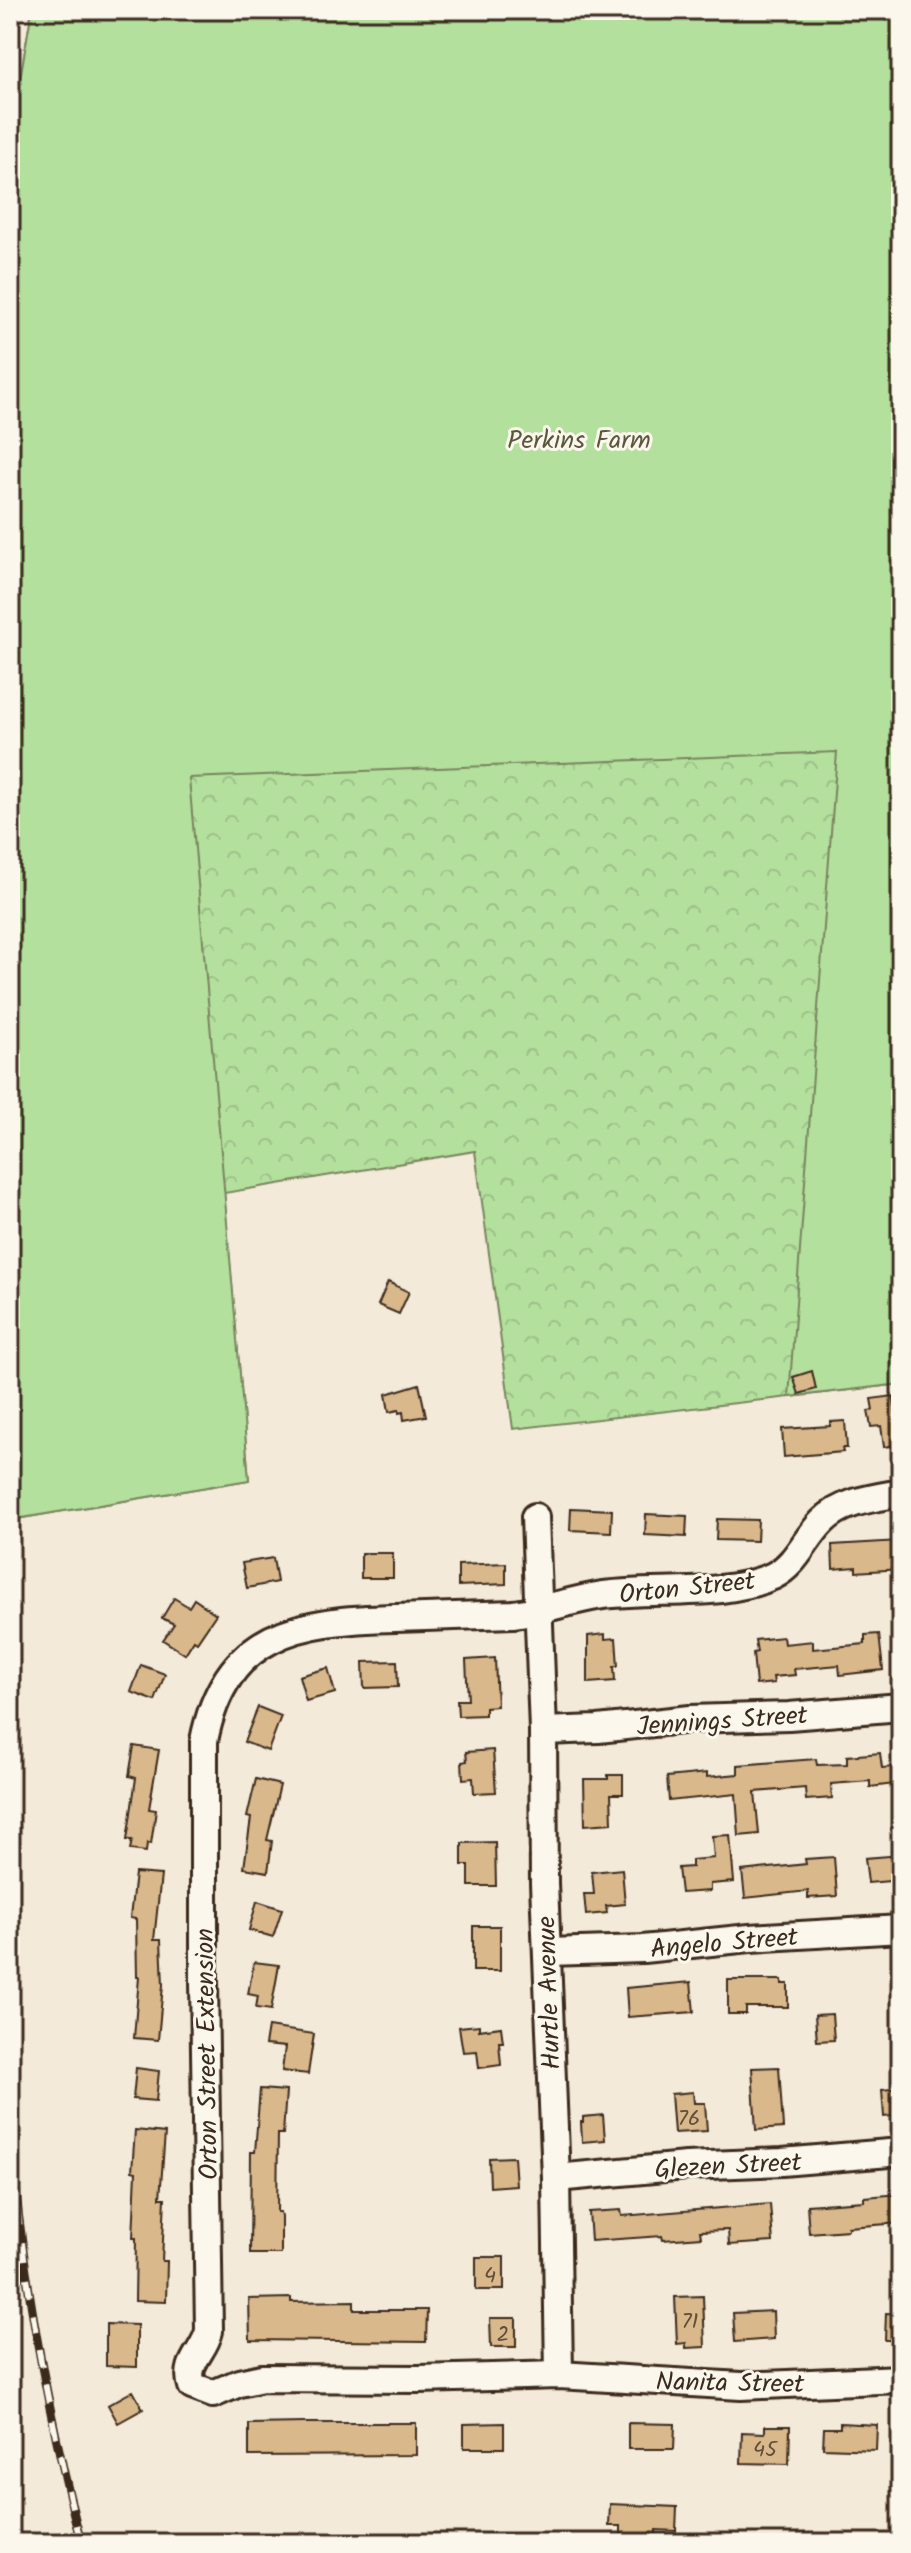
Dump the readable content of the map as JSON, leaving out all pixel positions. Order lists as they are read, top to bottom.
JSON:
{
  "streets": {
    "street": [
      "Orton Street",
      "Jennings Street",
      "Angelo Street",
      "Hurtle Avenue",
      "Orton Street Extension",
      "Glezen Street",
      "Nanita Street"
    ]
  },
  "crossings": [
    ["Orton Street", "Hurtle Avenue"],
    ["Orton Street", "Orton Street Extension"],
    ["Jennings Street", "Hurtle Avenue"],
    ["Angelo Street", "Hurtle Avenue"],
    ["Hurtle Avenue", "Orton Street Extension"],
    ["Hurtle Avenue", "Glezen Street"],
    ["Hurtle Avenue", "Nanita Street"],
    ["Orton Street Extension", "Nanita Street"]
  ],
  "parks": ["Perkins Farm"],
  "house_numbers": [
    "76",
    "4",
    "71",
    "2",
    "45"
  ]
}
